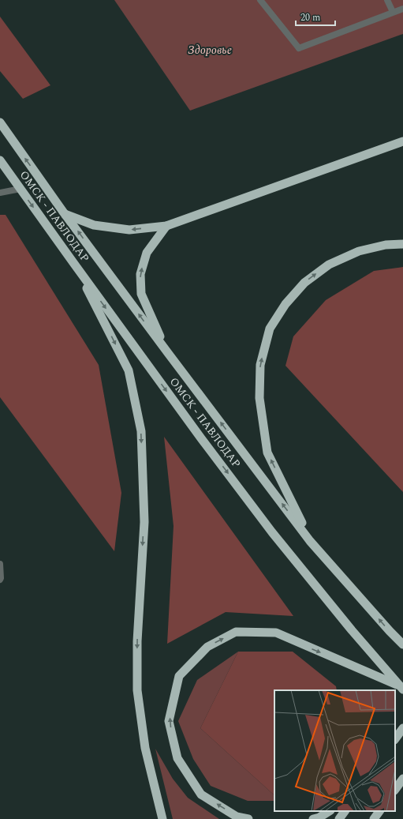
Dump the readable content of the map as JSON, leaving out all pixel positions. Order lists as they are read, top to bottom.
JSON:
{
  "streets": {
    "highway": ["ОМСК - ПАВЛОДАР"]
  },
  "parks": ["Здоровье"],
  "scale_bar": "20 m"
}
